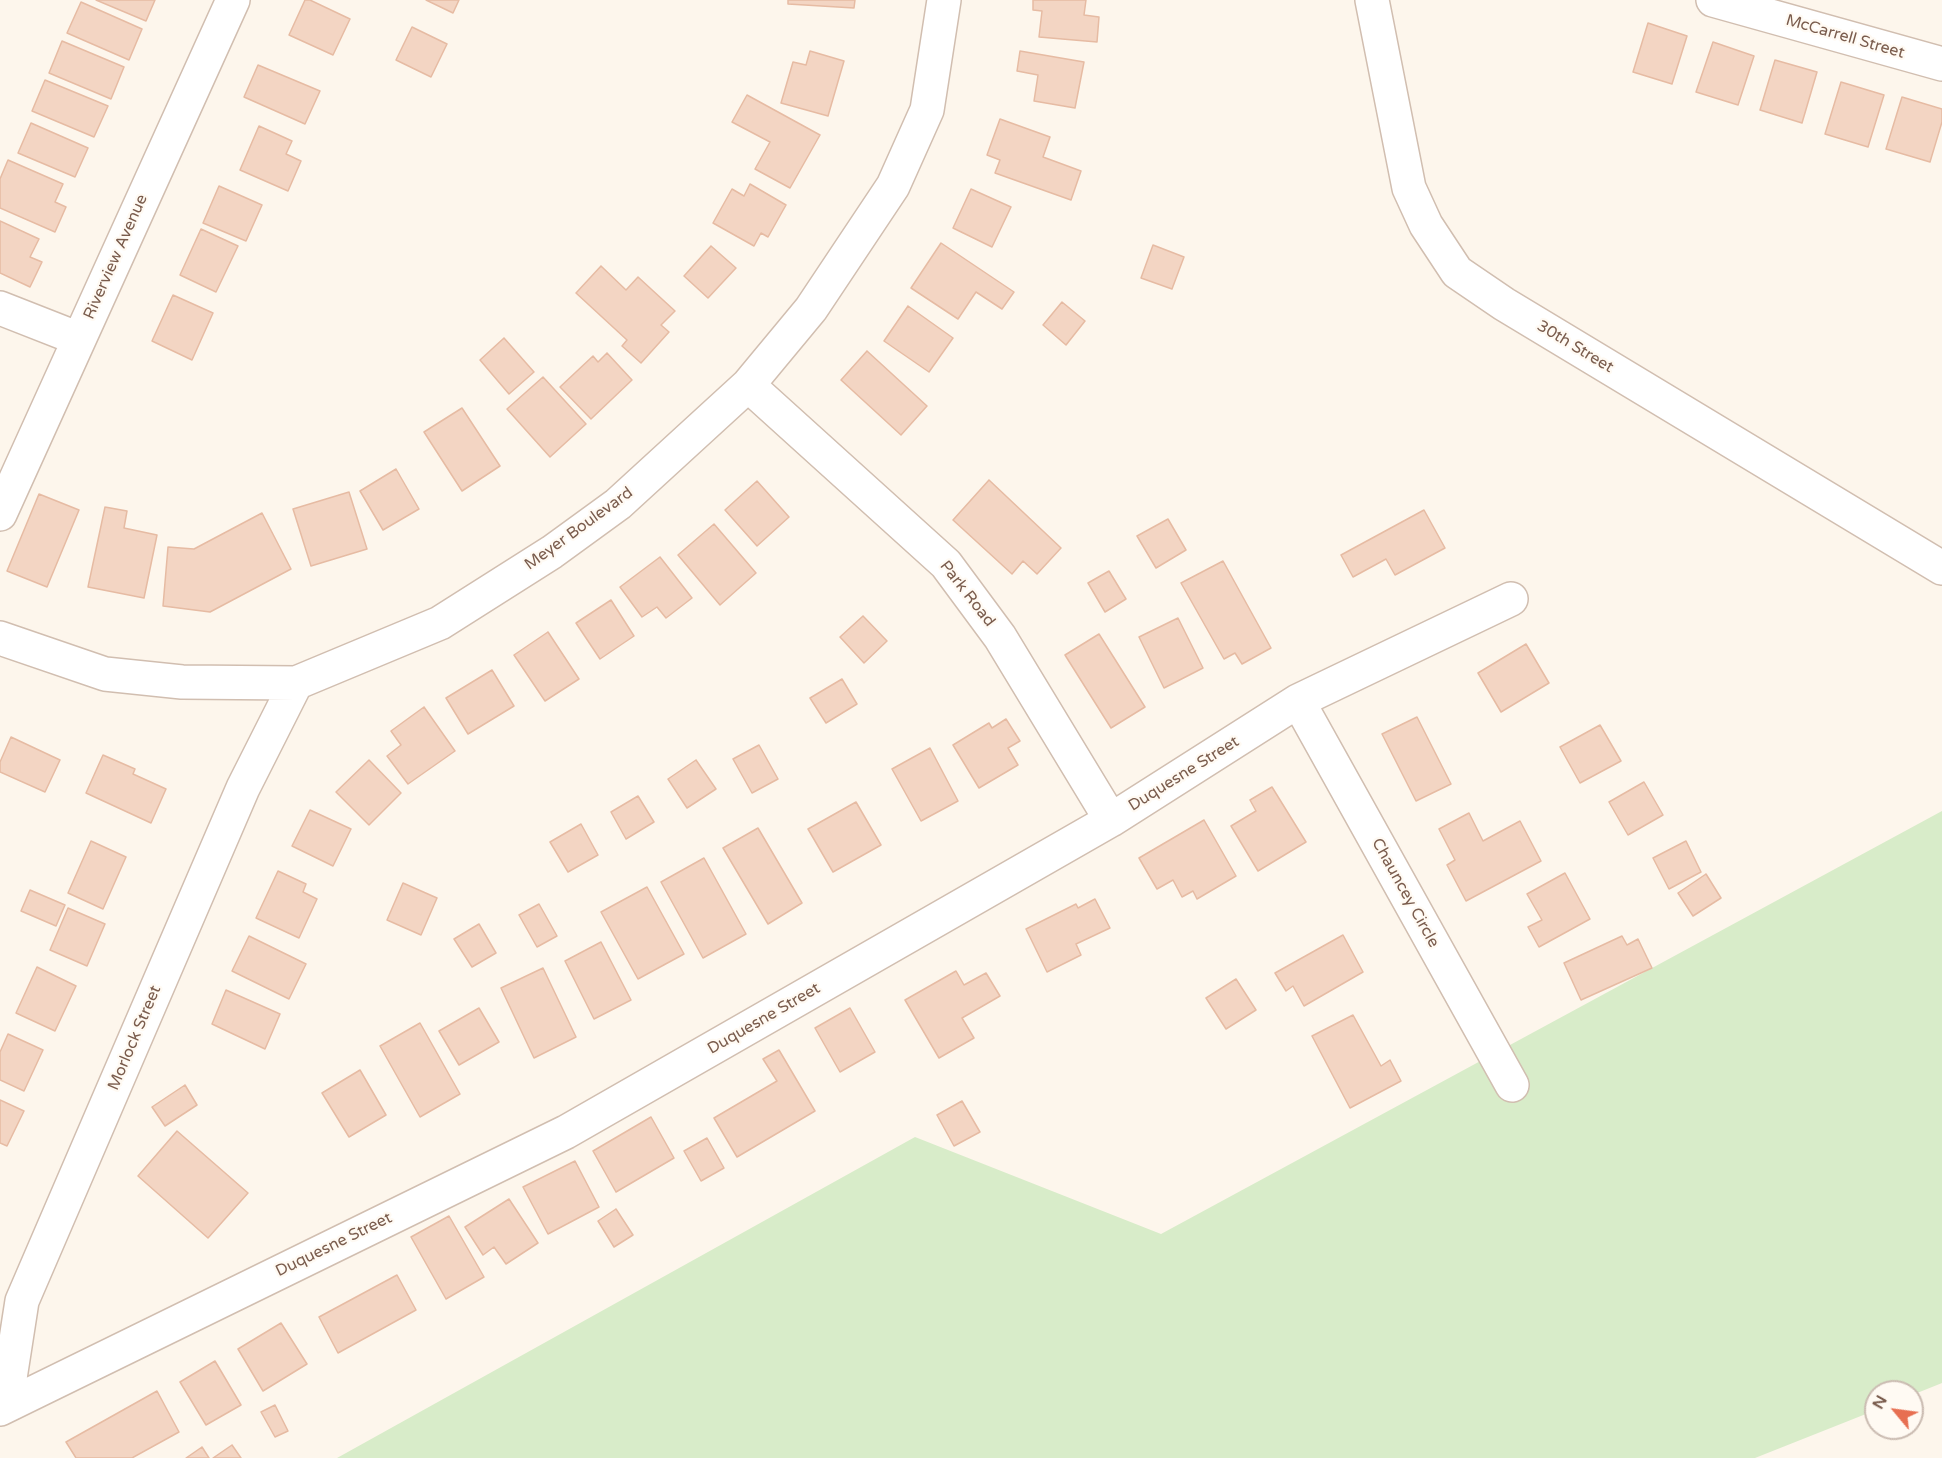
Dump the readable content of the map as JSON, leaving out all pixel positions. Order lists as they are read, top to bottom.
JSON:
{
  "streets": {
    "street": [
      "McCarrell Street",
      "Riverview Avenue",
      "30th Street",
      "Meyer Boulevard",
      "Park Road",
      "Duquesne Street",
      "Chauncey Circle",
      "Morlock Street"
    ]
  },
  "crossings": [
    ["Meyer Boulevard", "Park Road"],
    ["Meyer Boulevard", "Morlock Street"],
    ["Park Road", "Duquesne Street"],
    ["Duquesne Street", "Chauncey Circle"],
    ["Duquesne Street", "Morlock Street"]
  ],
  "north": "top left"
}
